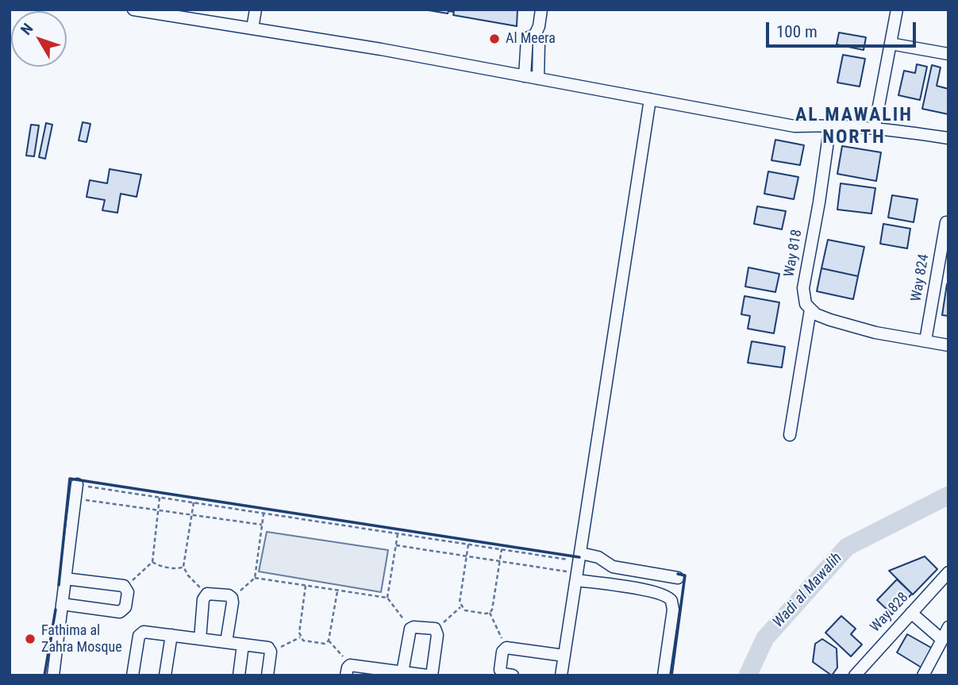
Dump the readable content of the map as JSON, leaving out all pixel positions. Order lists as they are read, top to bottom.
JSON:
{
  "streets": {
    "street": ["Way 818", "Way 824", "Way 828"]
  },
  "districts": ["AL MAWALIH NORTH"],
  "water": ["Wadi al Mawalih"],
  "places": ["Al Meera", "Fathima al Zahra Mosque"],
  "scale_bar": "100 m",
  "north": "top left"
}
